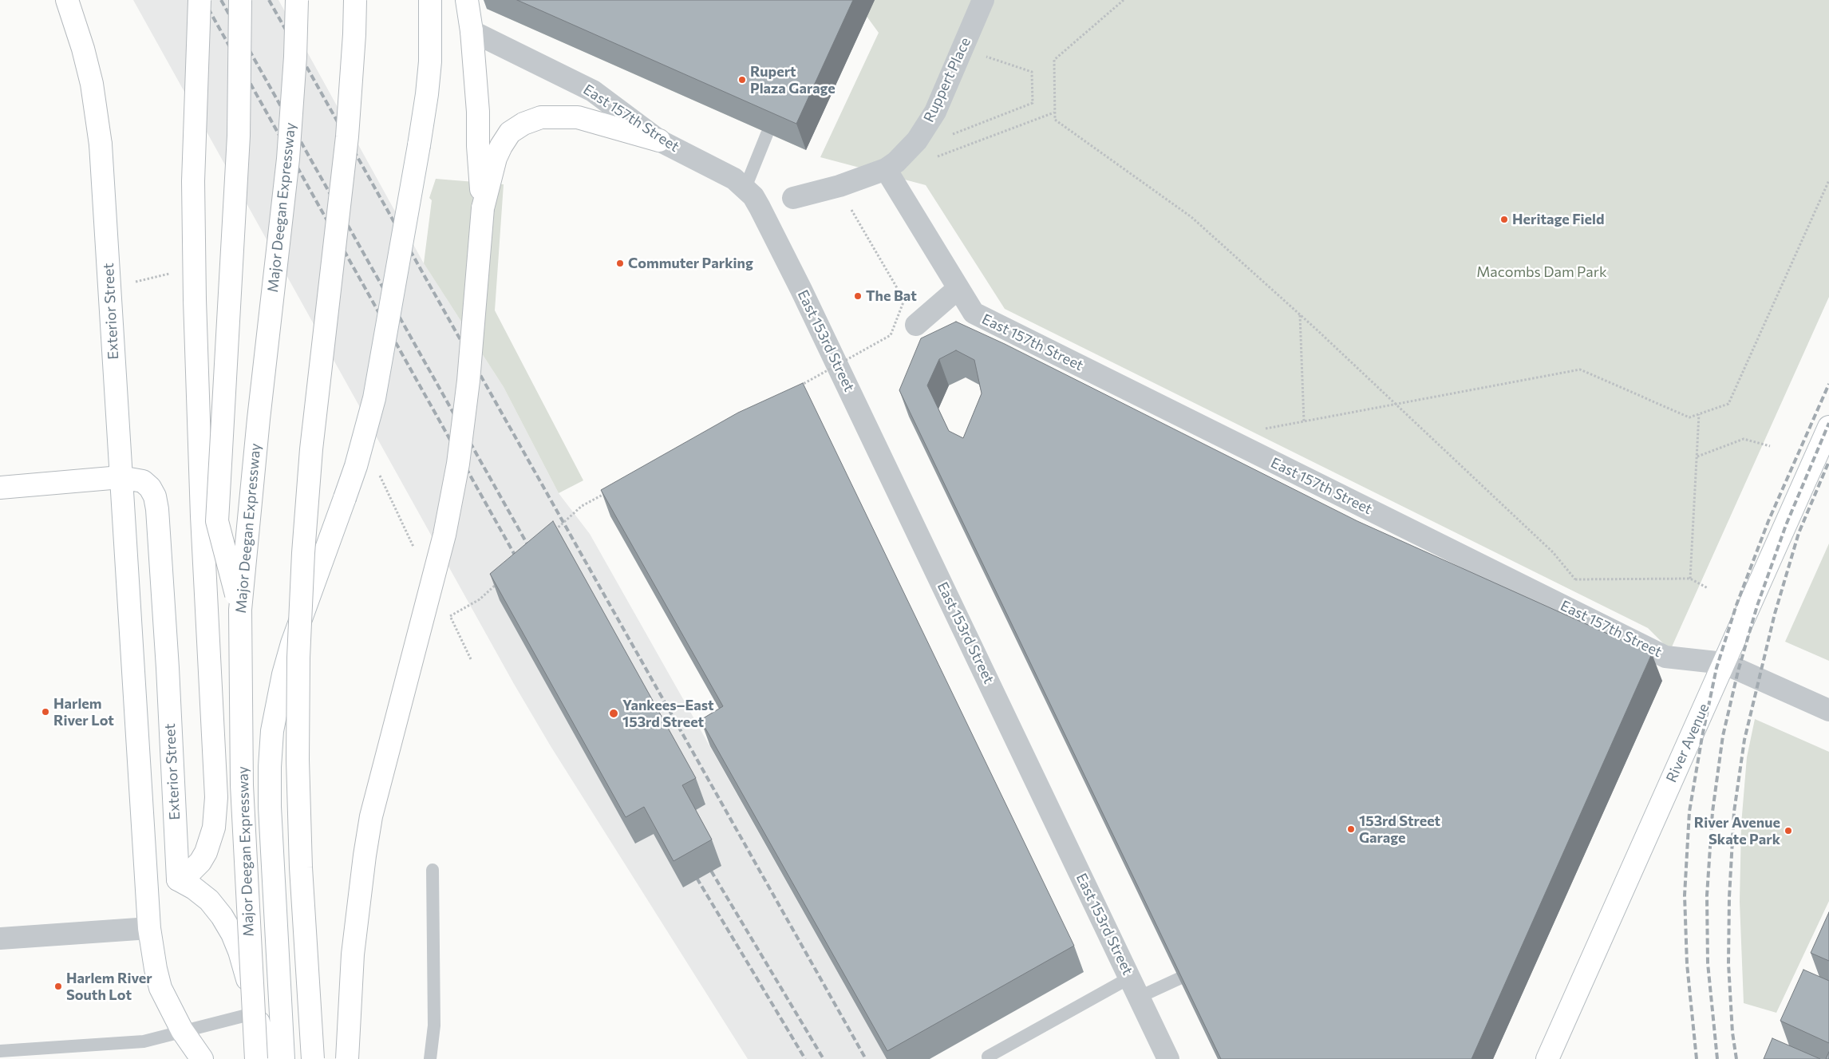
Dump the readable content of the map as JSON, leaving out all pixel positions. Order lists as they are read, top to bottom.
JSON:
{
  "streets": {
    "main road": ["Major Deegan Expressway", "Exterior Street", "River Avenue"],
    "street": ["Ruppert Place", "East 157th Street", "East 153rd Street"]
  },
  "crossings": [
    ["Ruppert Place", "East 157th Street"],
    ["East 157th Street", "East 153rd Street"],
    ["East 157th Street", "River Avenue"]
  ],
  "parks": ["Macombs Dam Park"],
  "places": [
    "Rupert Plaza Garage",
    "Heritage Field",
    "Commuter Parking",
    "The Bat",
    "Harlem River Lot",
    "Yankees–East 153rd Street",
    "153rd Street Garage",
    "River Avenue Skate Park",
    "Harlem River South Lot"
  ]
}
